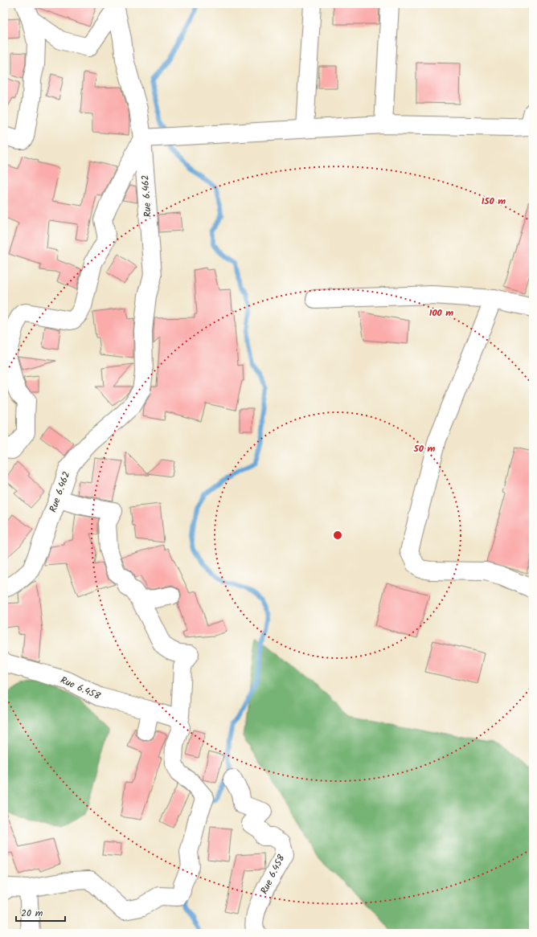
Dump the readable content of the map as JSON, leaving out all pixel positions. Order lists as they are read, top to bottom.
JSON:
{
  "streets": {
    "street": ["Rue 6.462", "Rue 6.458"]
  },
  "scale_bar": "20 m",
  "rings": ["150 m", "100 m", "50 m"]
}
